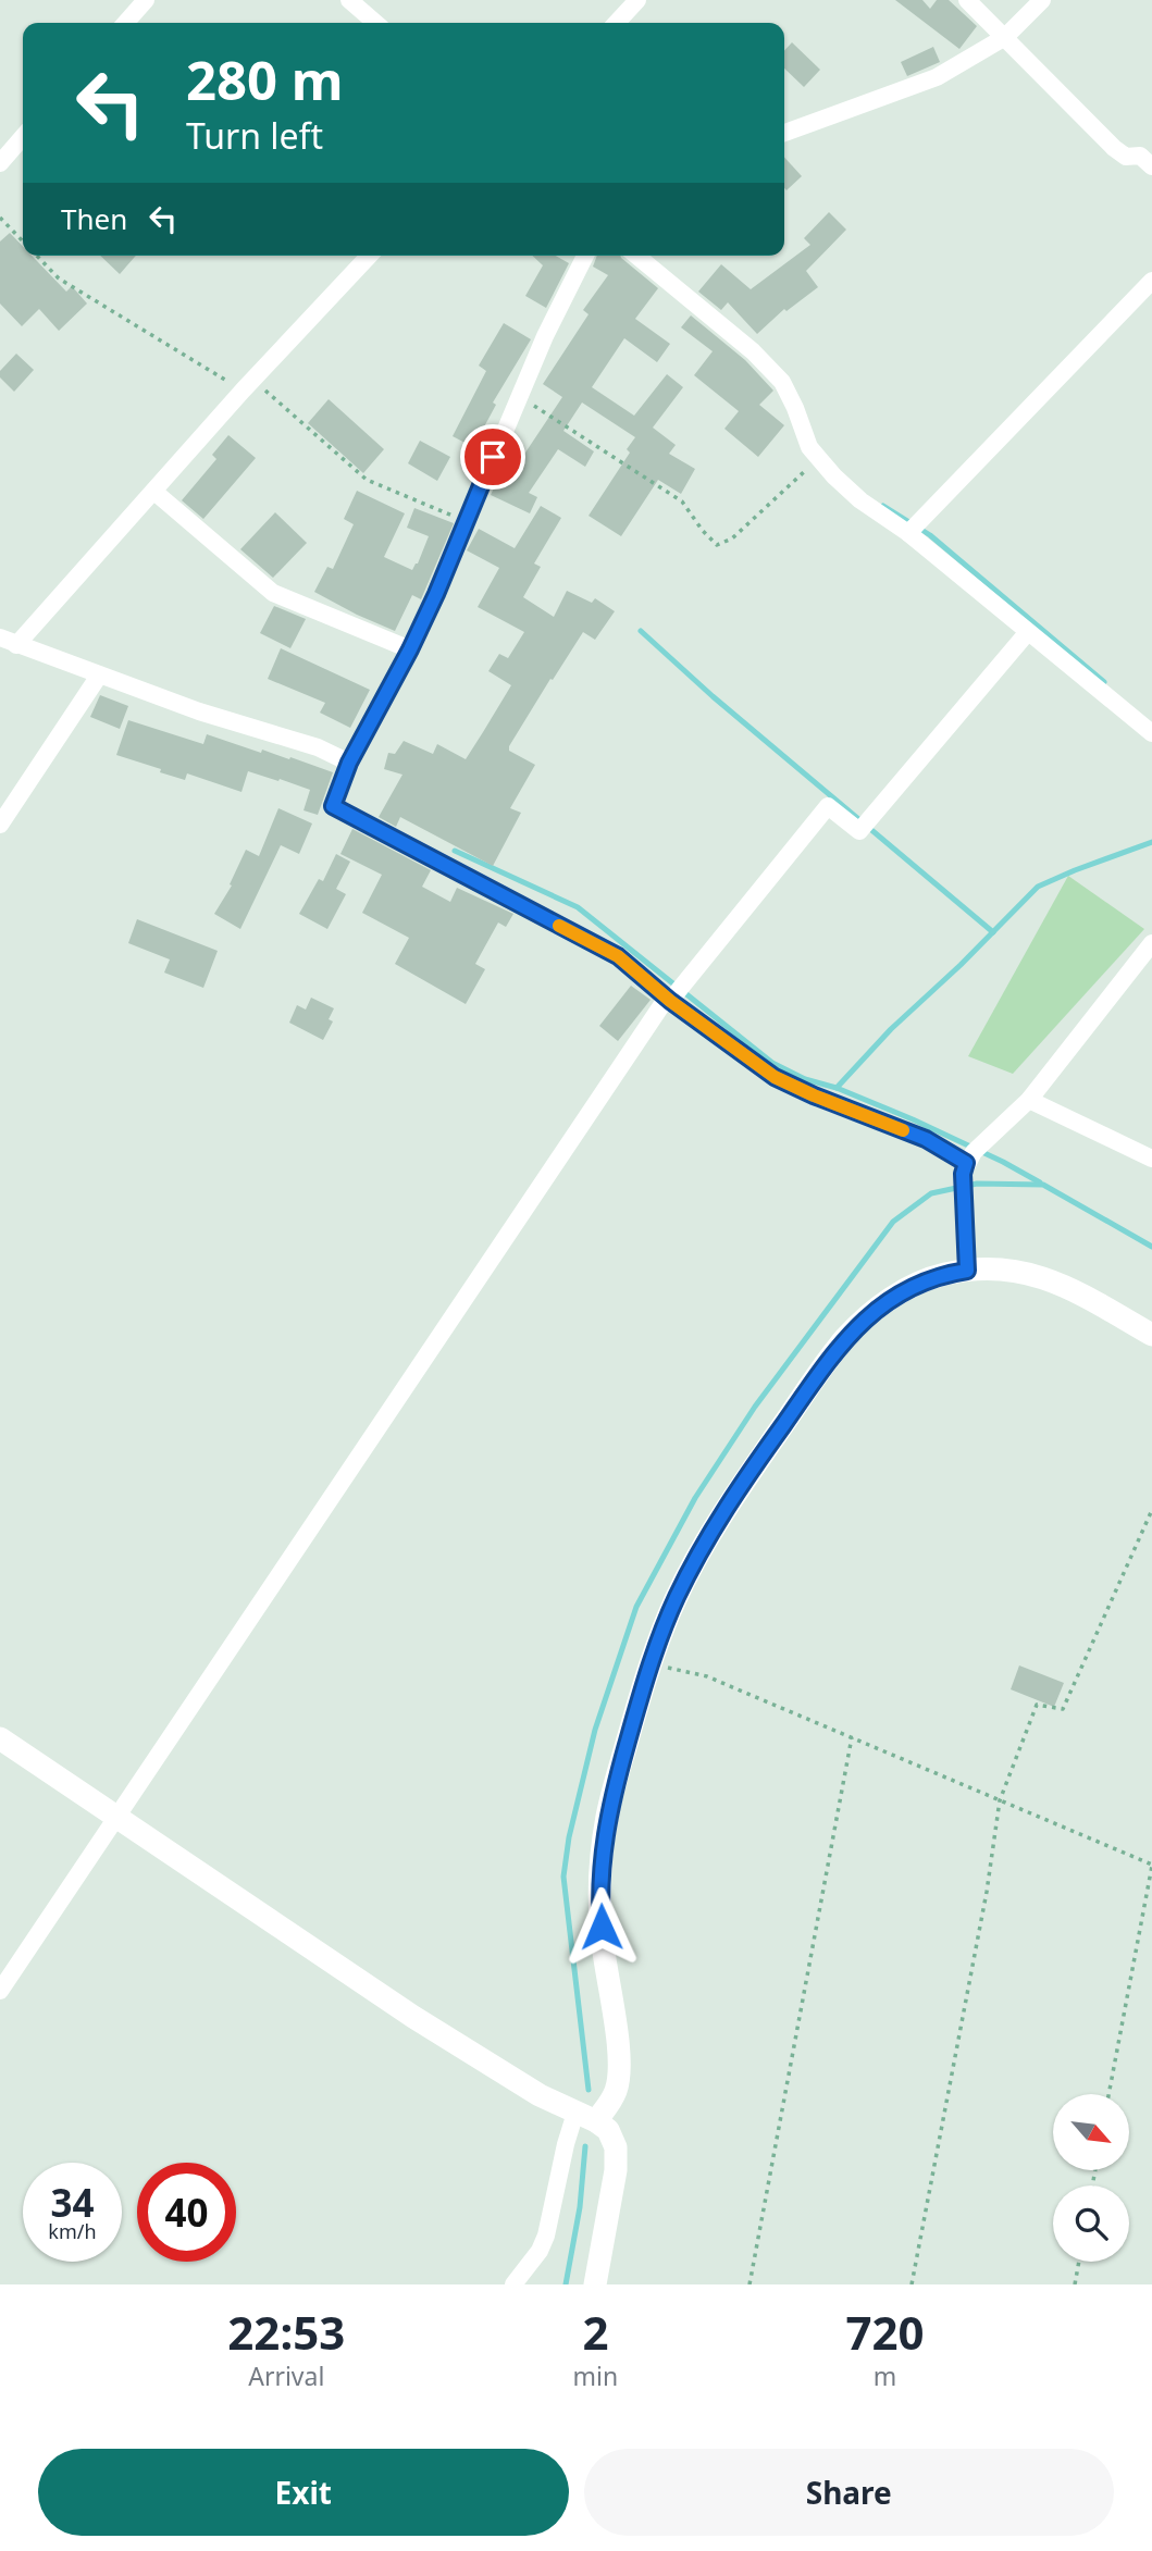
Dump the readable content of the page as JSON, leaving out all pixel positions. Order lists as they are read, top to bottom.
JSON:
{
  "north": "bottom right",
  "page": {
    "turn": ["280 m", "Turn left"],
    "then": "Then",
    "speed": "34 km/h",
    "limit": "40",
    "eta": [
      "22:53",
      "Arrival",
      "2",
      "min",
      "720",
      "m"
    ],
    "buttons": ["Exit", "Share"]
  }
}
